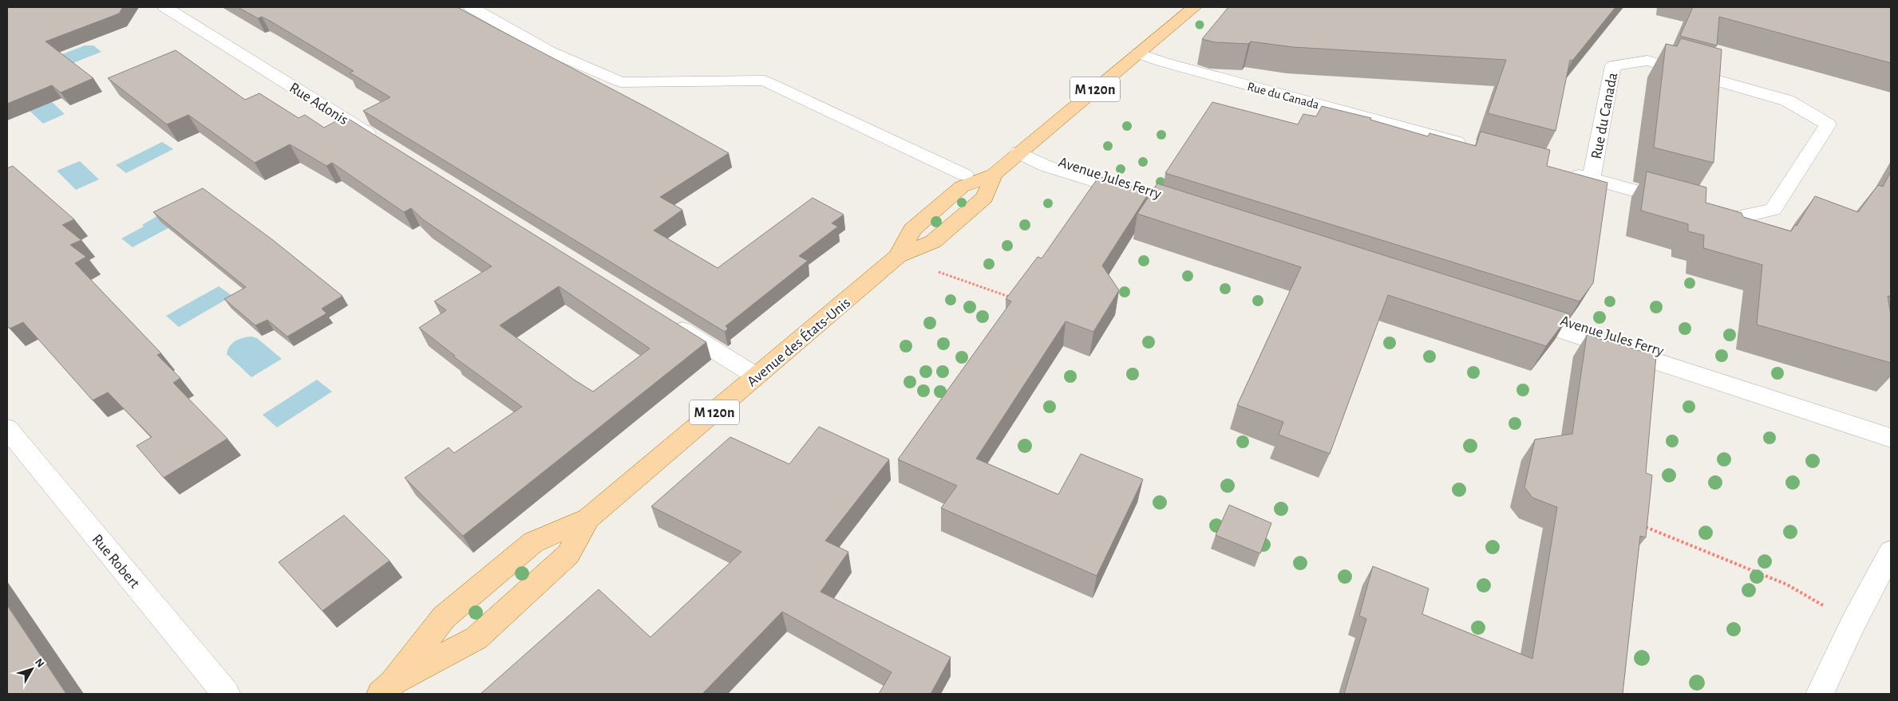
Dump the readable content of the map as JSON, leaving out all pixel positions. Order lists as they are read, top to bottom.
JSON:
{
  "streets": {
    "main road": ["M 120n", "Avenue des États-Unis"],
    "street": [
      "Rue du Canada",
      "Rue Adonis",
      "Avenue Jules Ferry",
      "Rue Robert"
    ]
  },
  "crossings": [
    ["Rue du Canada", "Avenue des États-Unis"],
    ["Avenue Jules Ferry", "Avenue des États-Unis"]
  ],
  "north": "top right"
}
